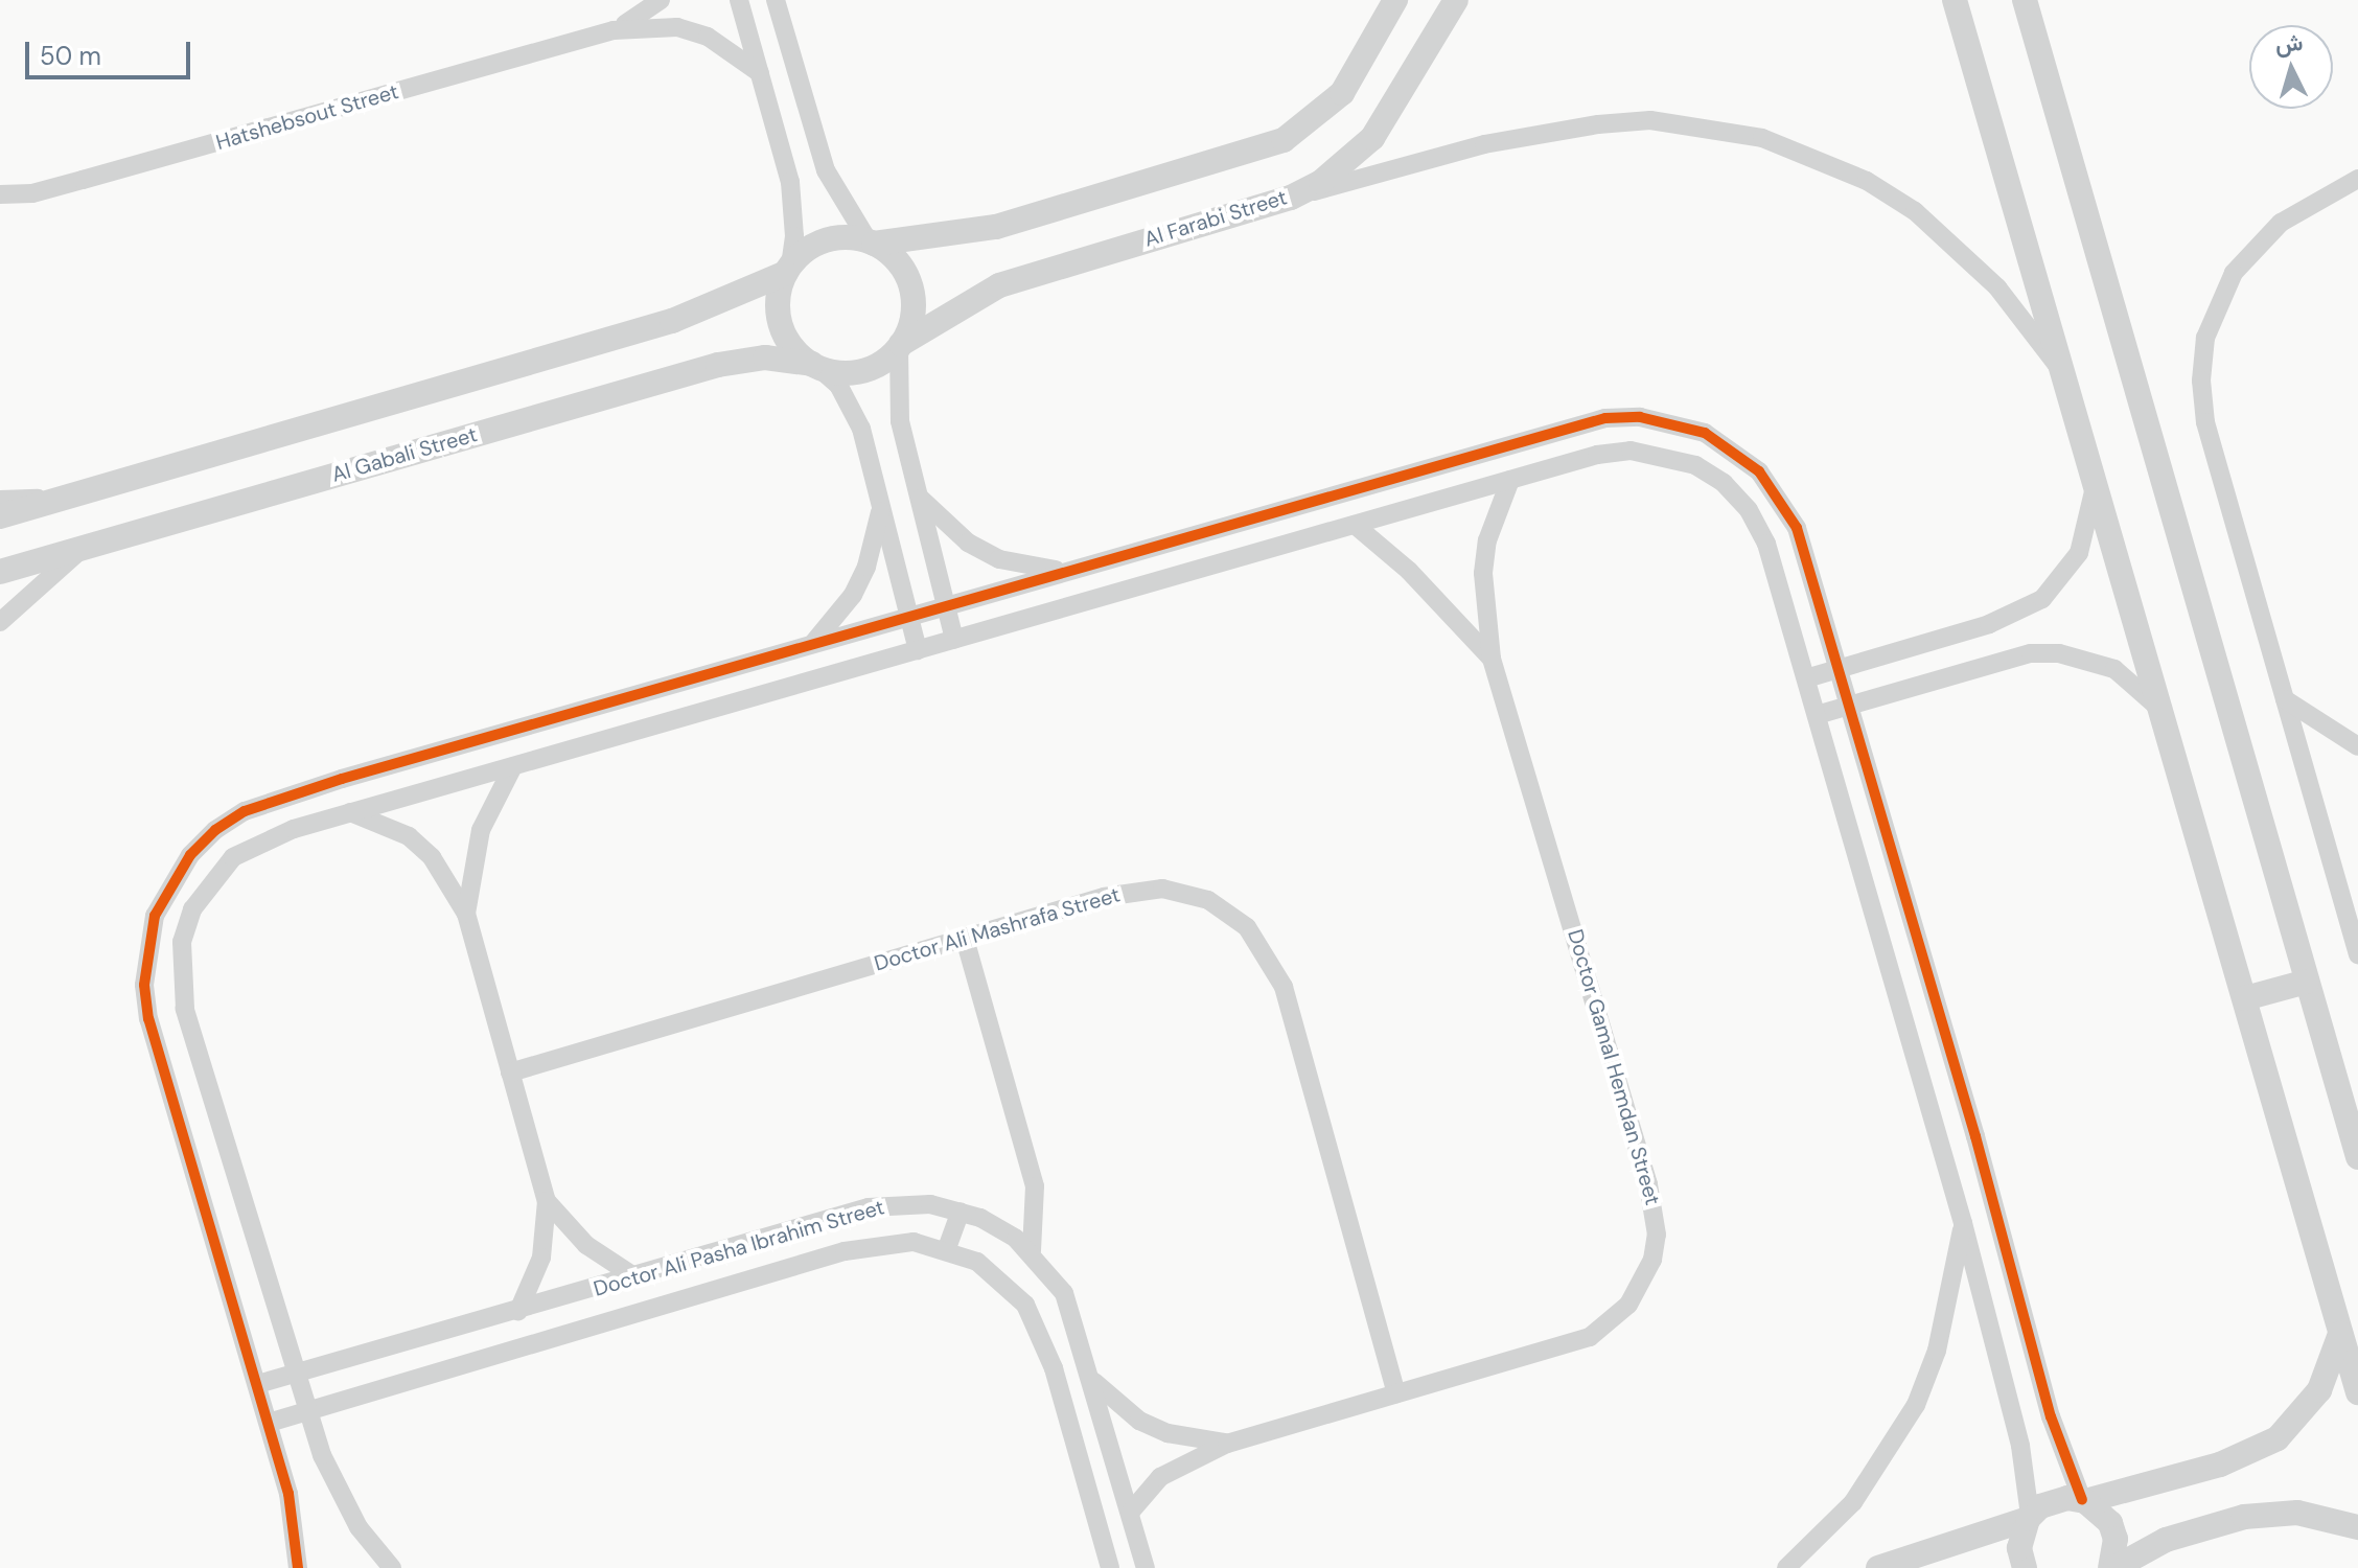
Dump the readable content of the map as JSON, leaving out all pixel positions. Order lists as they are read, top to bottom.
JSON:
{
  "streets": {
    "street": [
      "Hatshebsout Street",
      "Al Farabi Street",
      "Al Gabali Street",
      "Doctor Ali Mashrafa Street",
      "Doctor Gamal Hemdan Street",
      "Doctor Ali Pasha Ibrahim Street"
    ]
  },
  "crossings": [
    ["Al Farabi Street", "Al Gabali Street"],
    ["Doctor Ali Mashrafa Street", "Doctor Gamal Hemdan Street"],
    ["Doctor Gamal Hemdan Street", "Doctor Ali Pasha Ibrahim Street"]
  ],
  "scale_bar": "50 m",
  "north": "top"
}
